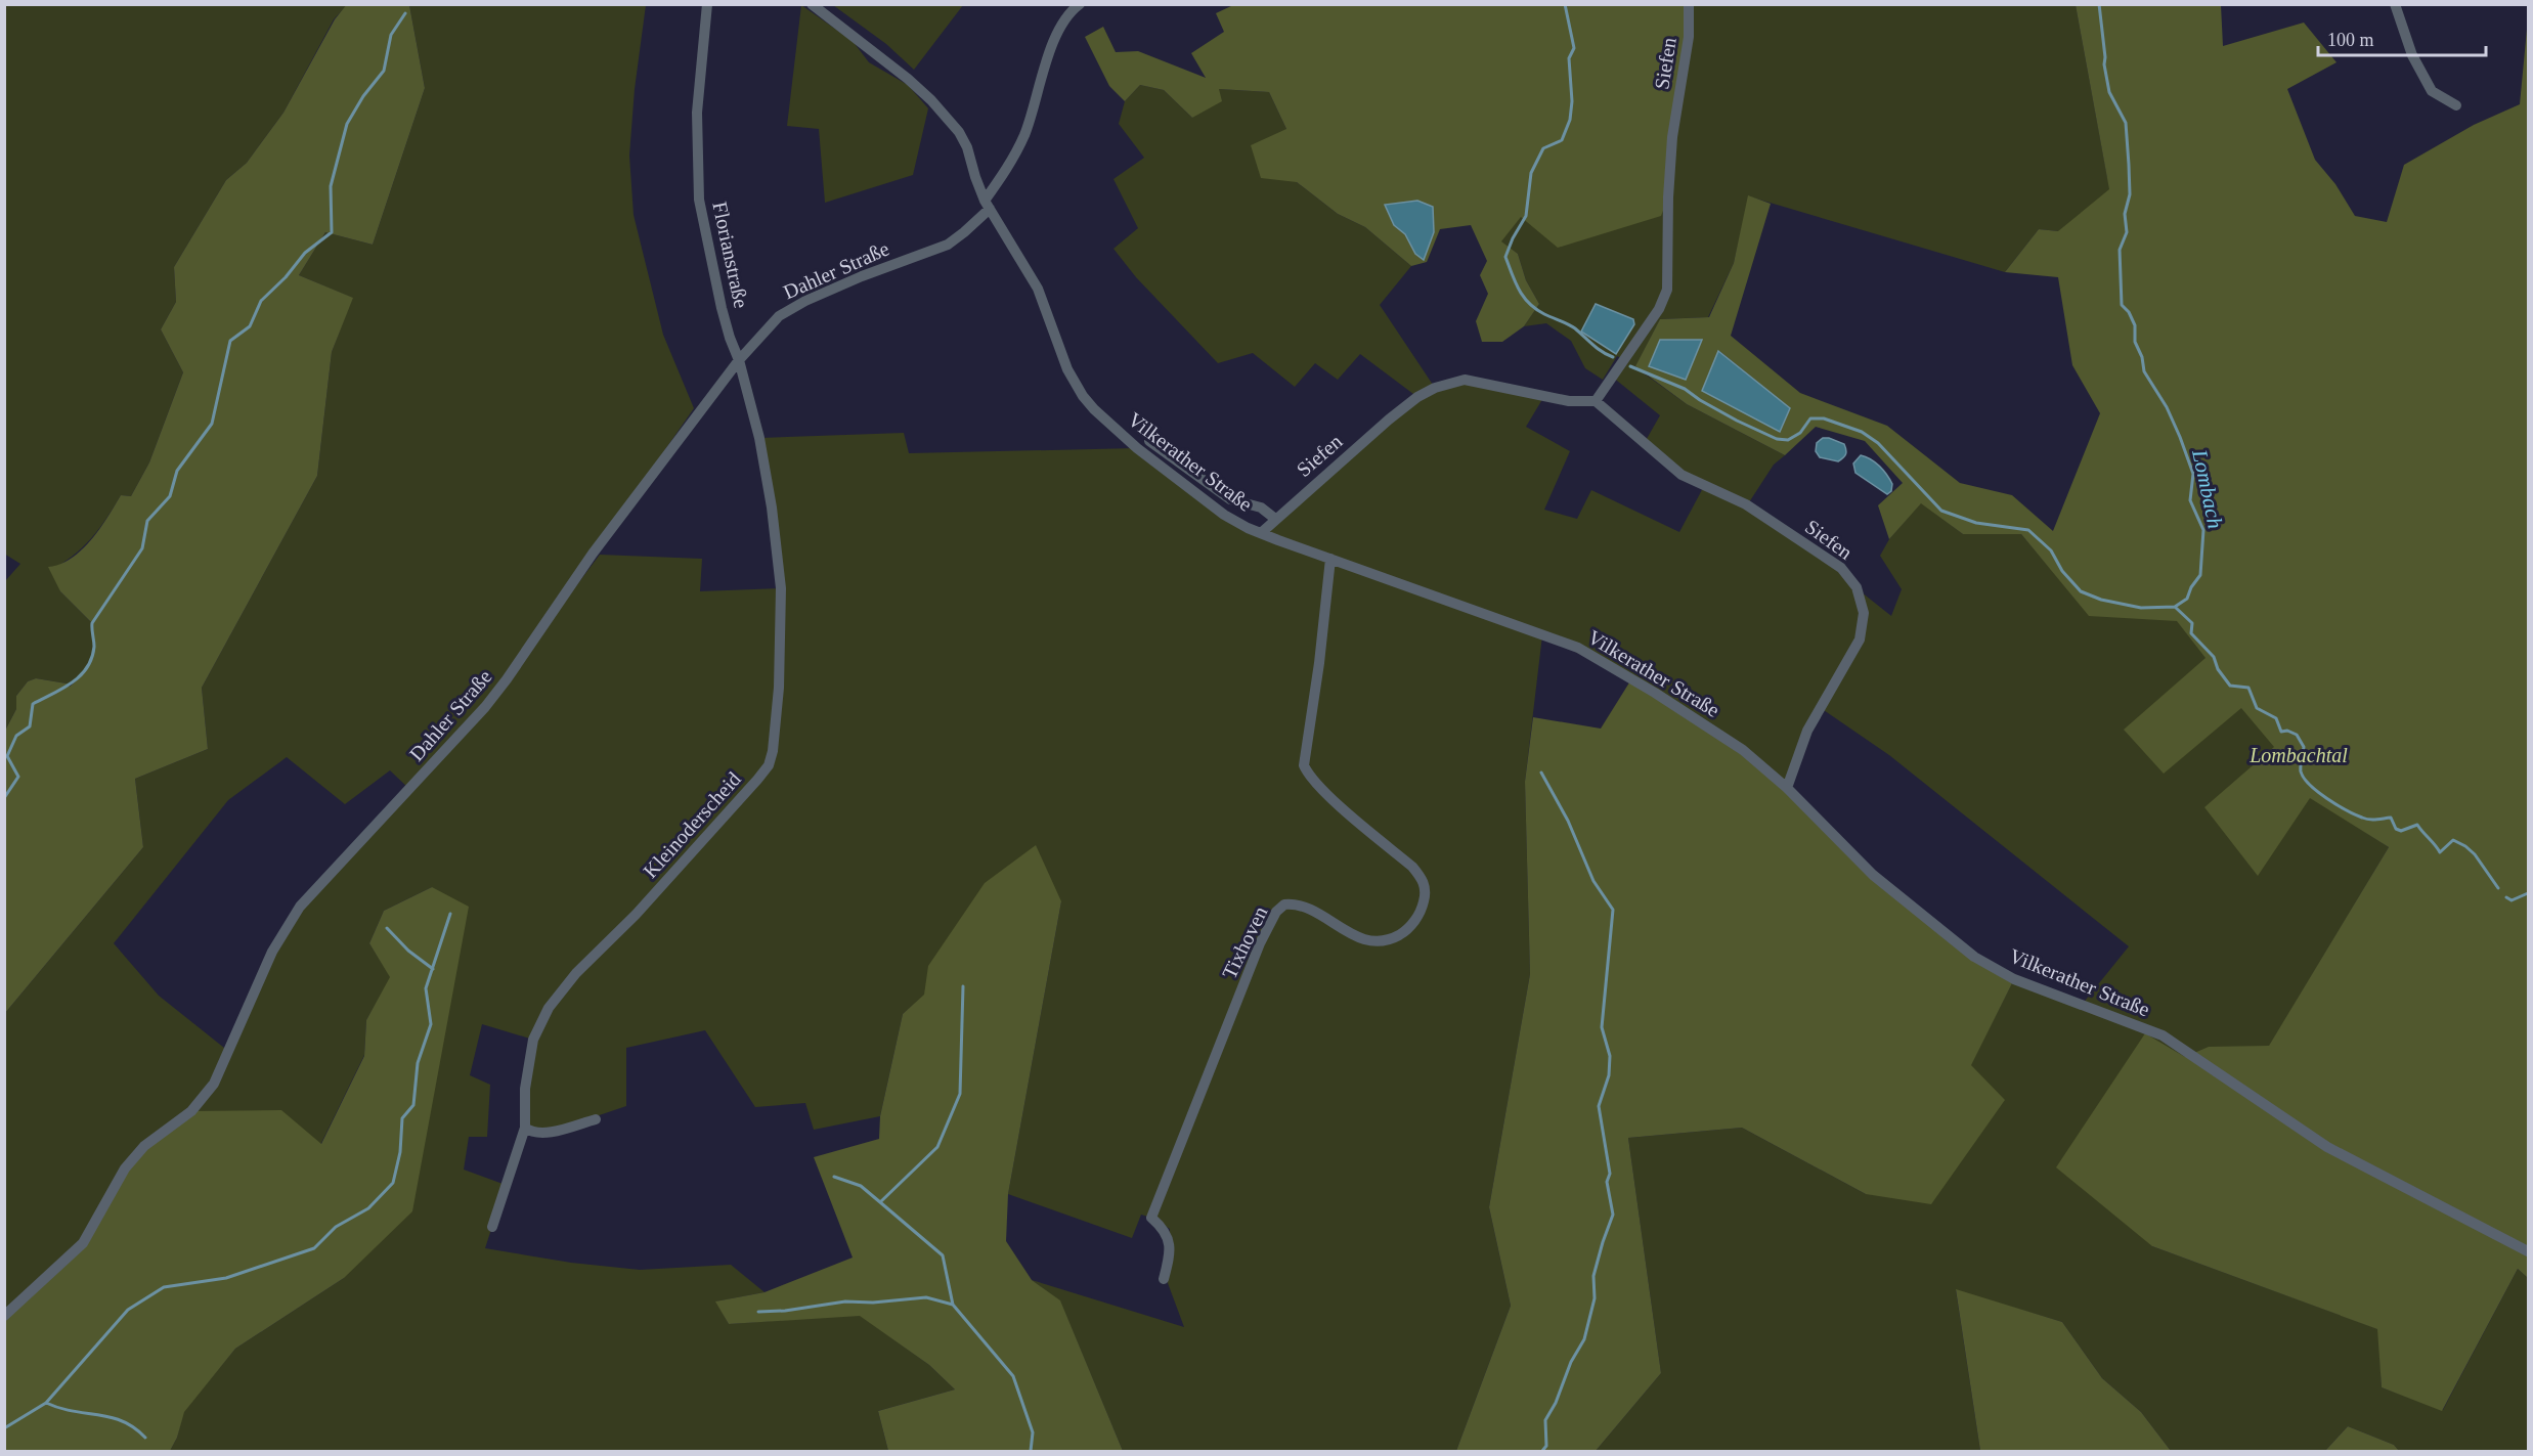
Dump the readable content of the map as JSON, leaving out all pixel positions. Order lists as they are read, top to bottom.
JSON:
{
  "streets": {
    "street": [
      "Siefen",
      "Florianstraße",
      "Dahler Straße",
      "Vilkerather Straße",
      "Kleinoderscheid",
      "Tixhoven"
    ]
  },
  "crossings": [
    ["Siefen", "Vilkerather Straße"],
    ["Florianstraße", "Dahler Straße"],
    ["Florianstraße", "Kleinoderscheid"],
    ["Dahler Straße", "Vilkerather Straße"],
    ["Vilkerather Straße", "Tixhoven"]
  ],
  "water": ["Lombach"],
  "parks": ["Lombachtal"],
  "scale_bar": "100 m"
}
